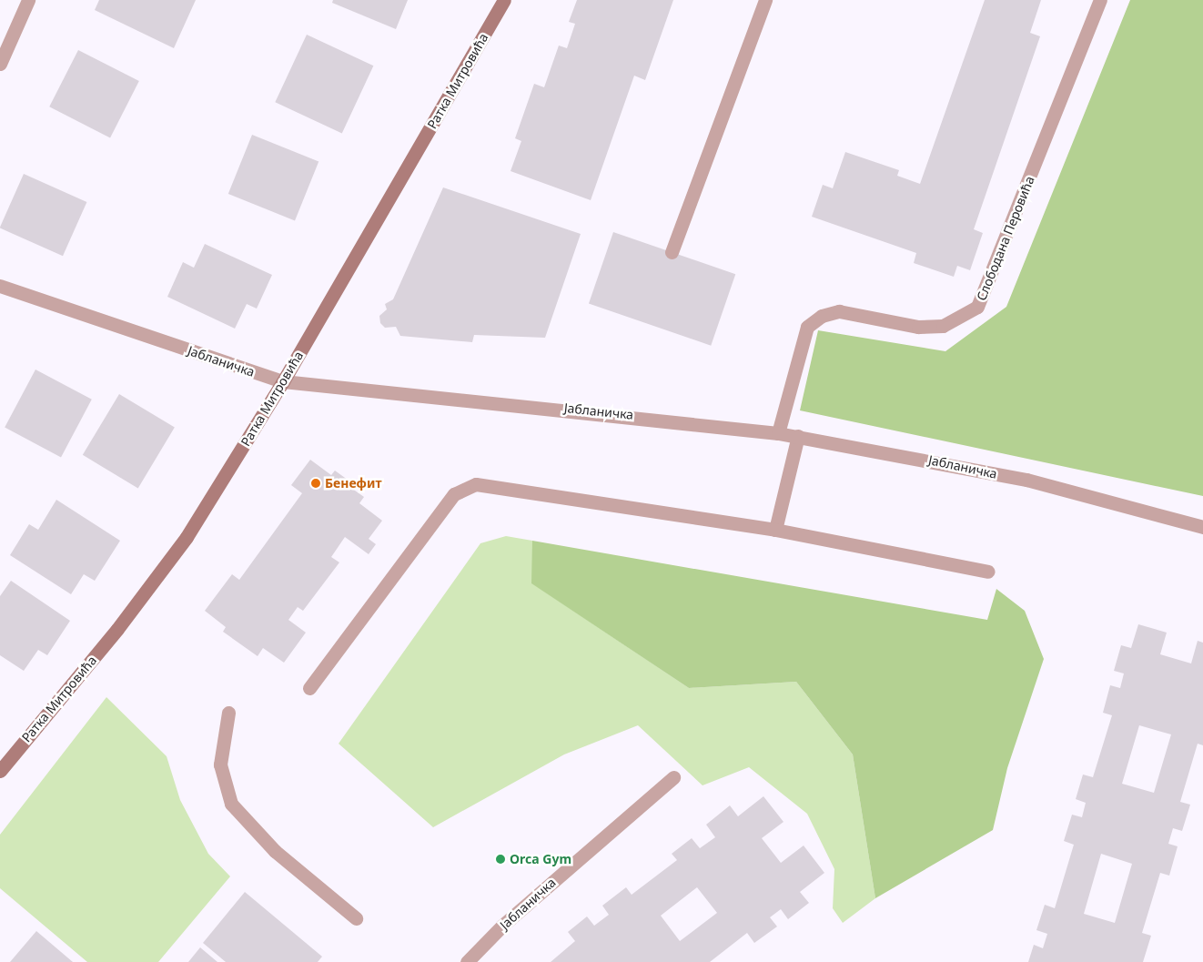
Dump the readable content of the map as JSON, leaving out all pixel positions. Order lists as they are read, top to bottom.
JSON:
{
  "streets": {
    "main road": ["Ратка Митровића"],
    "street": ["Слободана Перовића", "Јабланичка"]
  },
  "crossings": [
    ["Ратка Митровића", "Јабланичка"],
    ["Слободана Перовића", "Јабланичка"]
  ],
  "places": ["Бенефит", "Orca Gym"]
}
